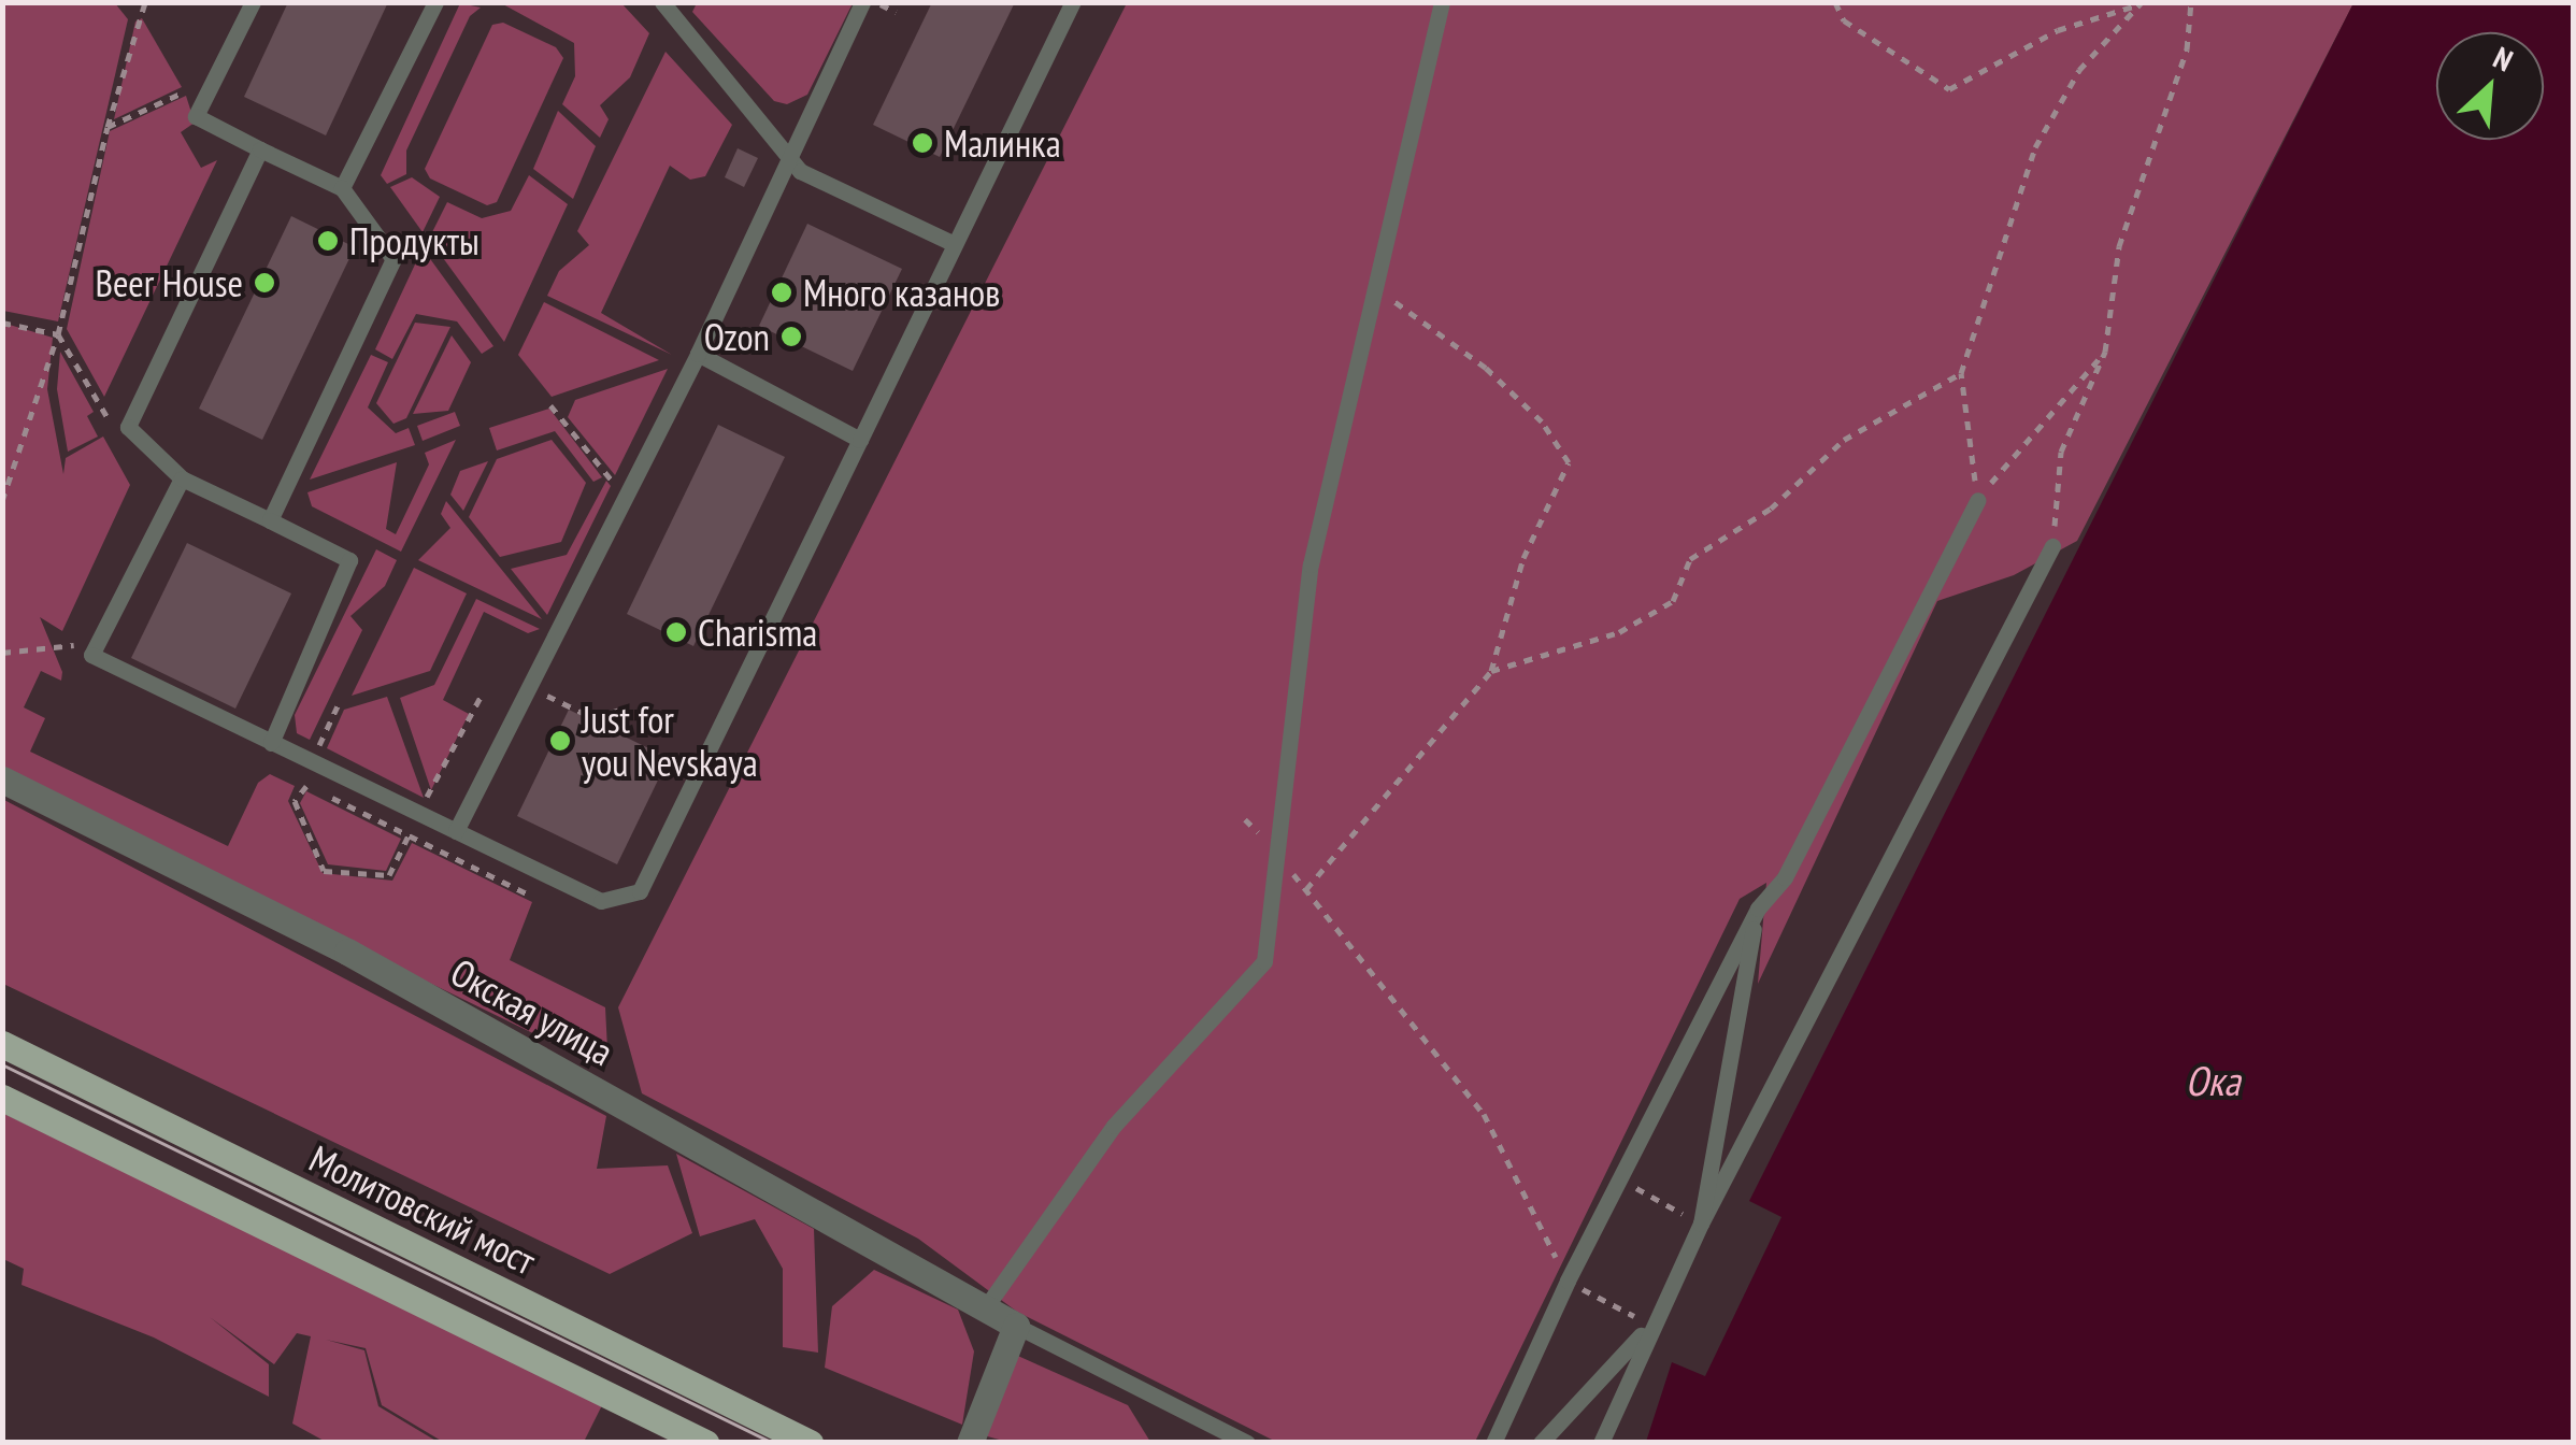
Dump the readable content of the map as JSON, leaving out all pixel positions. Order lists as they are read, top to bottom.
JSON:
{
  "streets": {
    "main road": ["Молитовский мост"],
    "street": ["Окская улица"]
  },
  "water": ["Ока"],
  "places": [
    "Малинка",
    "Продукты",
    "Beer House",
    "Много казанов",
    "Ozon",
    "Charisma",
    "Just for you Nevskaya"
  ],
  "north": "top right"
}
